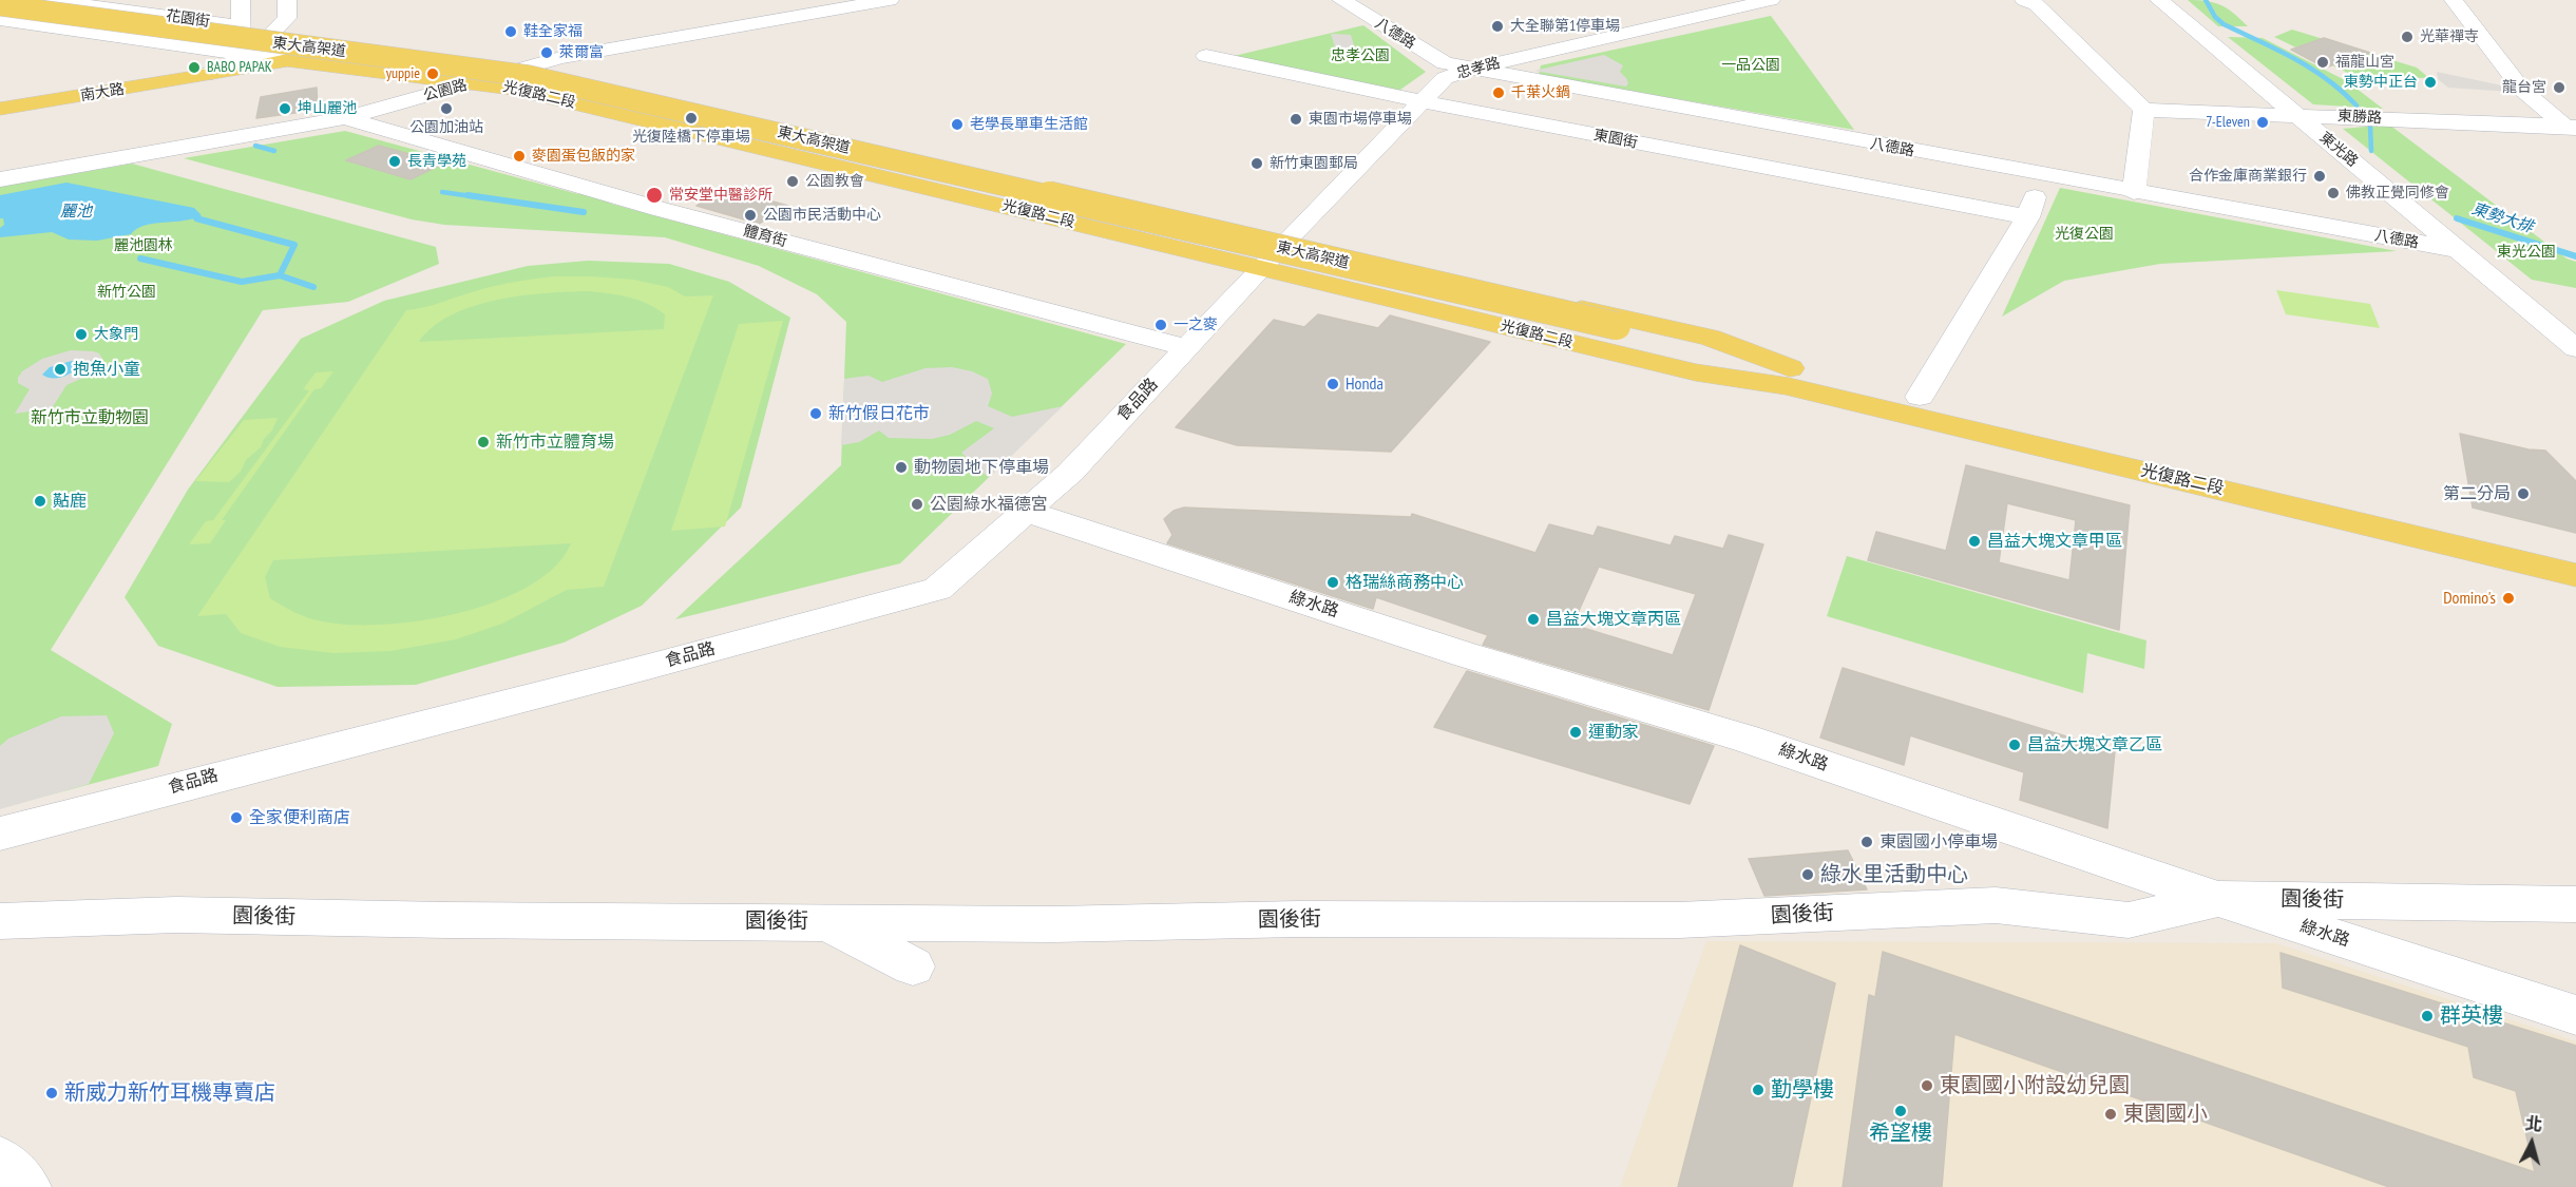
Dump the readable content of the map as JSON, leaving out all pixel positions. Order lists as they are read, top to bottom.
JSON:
{
  "streets": {
    "main road": ["東大高架道", "南大路", "光復路二段"],
    "street": [
      "花園街",
      "八德路",
      "忠孝路",
      "公園路",
      "東勝路",
      "東園街",
      "東光路",
      "體育街",
      "食品路",
      "綠水路",
      "園後街"
    ]
  },
  "crossings": [
    ["花園街", "南大路"],
    ["花園街", "光復路二段"],
    ["八德路", "忠孝路"],
    ["八德路", "東光路"],
    ["東大高架道", "光復路二段"],
    ["忠孝路", "光復路二段"],
    ["忠孝路", "東園街"],
    ["忠孝路", "食品路"],
    ["公園路", "光復路二段"],
    ["公園路", "體育街"],
    ["南大路", "光復路二段"],
    ["光復路二段", "食品路"],
    ["東勝路", "東光路"],
    ["體育街", "食品路"],
    ["食品路", "綠水路"],
    ["綠水路", "園後街"]
  ],
  "water": ["麗池", "東勢大排"],
  "parks": [
    "忠孝公園",
    "一品公園",
    "光復公園",
    "麗池園林",
    "東光公園",
    "新竹公園",
    "新竹市立動物園"
  ],
  "places": [
    "大全聯第1停車場",
    "鞋全家福",
    "光華禪寺",
    "萊爾富",
    "福龍山宮",
    "BABO PAPAK",
    "yuppie",
    "東勢中正台",
    "龍台宮",
    "千葉火鍋",
    "坤山麗池",
    "公園加油站",
    "光復陸橋下停車場",
    "東園市場停車場",
    "7-Eleven",
    "老學長單車生活館",
    "麥園蛋包飯的家",
    "長青學苑",
    "新竹東園郵局",
    "合作金庫商業銀行",
    "公園教會",
    "佛教正覺同修會",
    "常安堂中醫診所",
    "公園市民活動中心",
    "一之麥",
    "大象門",
    "抱魚小童",
    "Honda",
    "新竹假日花市",
    "新竹市立體育場",
    "動物園地下停車場",
    "第二分局",
    "黇鹿",
    "公園綠水福德宮",
    "昌益大塊文章甲區",
    "格瑞絲商務中心",
    "Domino's",
    "昌益大塊文章丙區",
    "運動家",
    "昌益大塊文章乙區",
    "全家便利商店",
    "東園國小停車場",
    "綠水里活動中心",
    "群英樓",
    "東園國小附設幼兒園",
    "勤學樓",
    "新威力新竹耳機專賣店",
    "希望樓",
    "東園國小"
  ],
  "north": "top"
}
